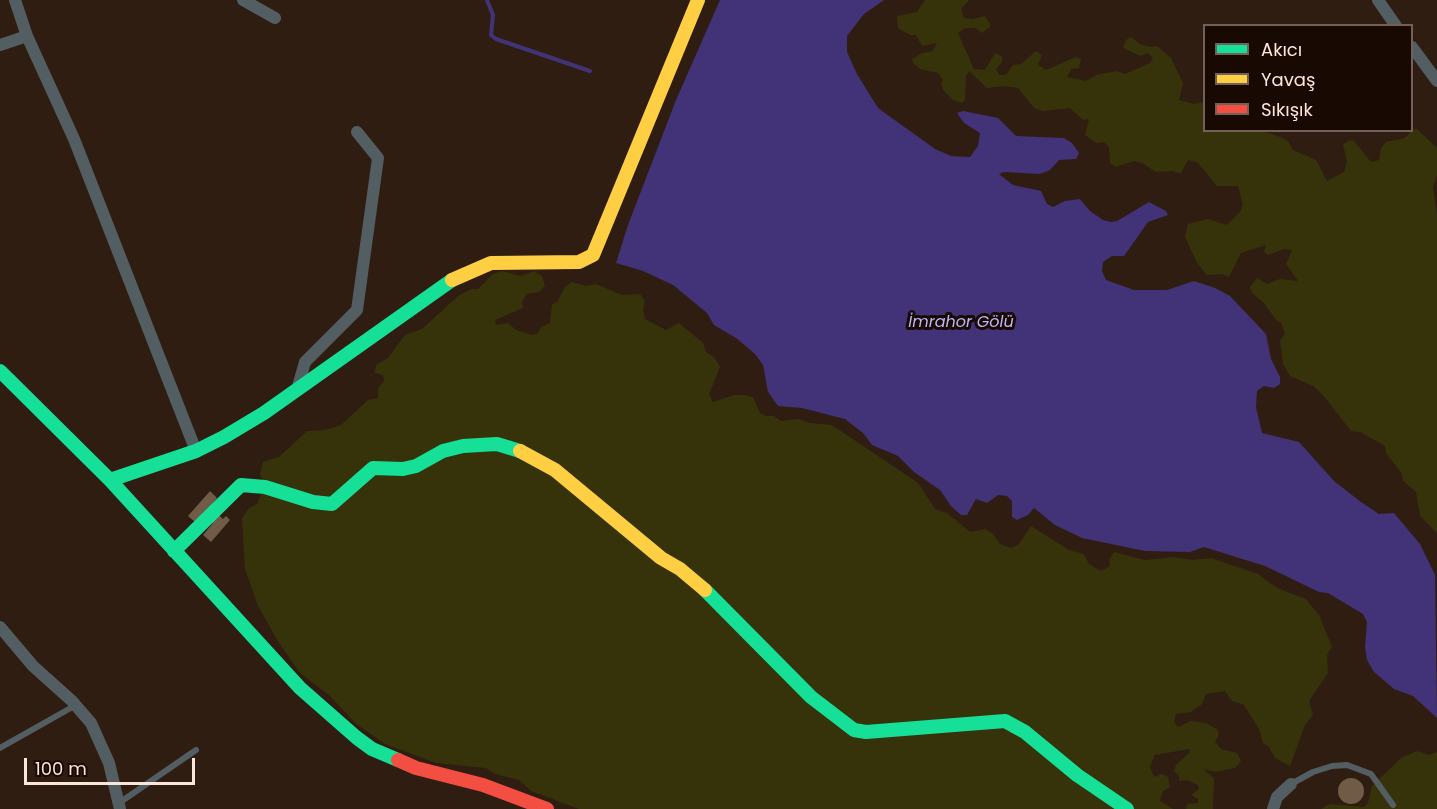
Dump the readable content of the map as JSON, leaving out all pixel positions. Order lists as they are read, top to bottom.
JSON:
{
  "water": ["İmrahor Gölü"],
  "legend": ["Akıcı", "Yavaş", "Sıkışık"],
  "scale_bar": "100 m"
}
